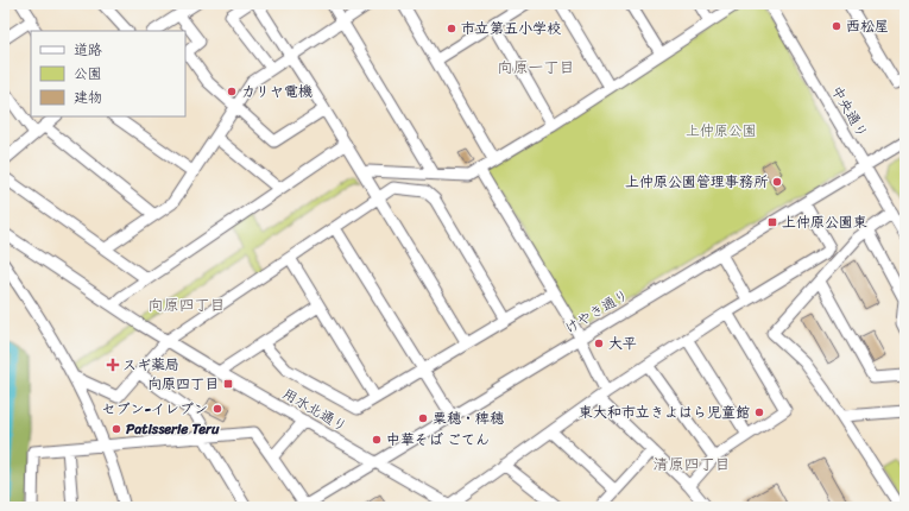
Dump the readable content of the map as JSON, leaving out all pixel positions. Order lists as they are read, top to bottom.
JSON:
{
  "streets": {
    "street": ["中央通り", "けやき通り", "用水北通り"]
  },
  "crossings": [
    ["中央通り", "けやき通り"],
    ["けやき通り", "用水北通り"]
  ],
  "districts": ["向原一丁目", "向原四丁目", "清原四丁目"],
  "parks": ["上仲原公園"],
  "places": {
    "other": [
      "西松屋",
      "市立第五小学校",
      "カリヤ電機",
      "上仲原公園管理事務所",
      "大平",
      "セブン-イレブン",
      "東大和市立きよはら児童館",
      "粟穂・稗穂",
      "Patisserie Teru",
      "中華そば ごてん"
    ],
    "transit": ["上仲原公園東", "向原四丁目"],
    "health": ["スギ薬局"]
  },
  "legend": ["道路", "公園", "建物"]
}
